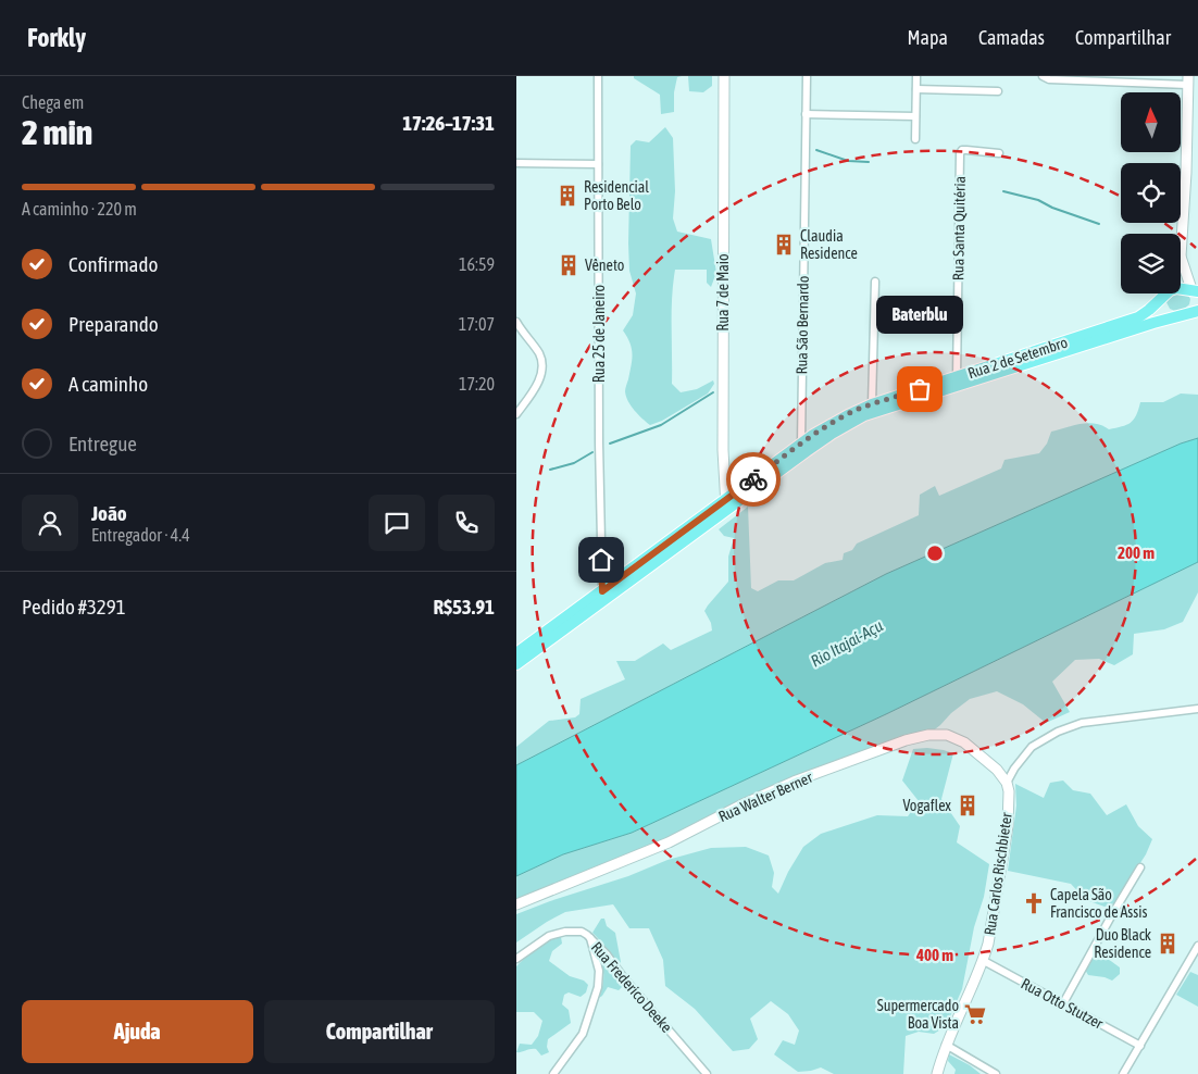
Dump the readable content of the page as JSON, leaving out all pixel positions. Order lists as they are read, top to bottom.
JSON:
{
  "streets": {
    "main road": ["Rua 2 de Setembro"],
    "street": [
      "Rua Santa Quitéria",
      "Rua 7 de Maio",
      "Rua São Bernardo",
      "Rua 25 de Janeiro",
      "Rua Walter Berner",
      "Rua Carlos Rischbieter",
      "Rua Frederico Deeke",
      "Rua Otto Stutzer"
    ]
  },
  "crossings": [
    ["Rua Santa Quitéria", "Rua 2 de Setembro"],
    ["Rua 7 de Maio", "Rua 2 de Setembro"],
    ["Rua São Bernardo", "Rua 2 de Setembro"],
    ["Rua 25 de Janeiro", "Rua 2 de Setembro"],
    ["Rua Walter Berner", "Rua Carlos Rischbieter"],
    ["Rua Carlos Rischbieter", "Rua Otto Stutzer"]
  ],
  "water": ["Rio Itajaí-Açu"],
  "places": {
    "building": [
      "Residencial Porto Belo",
      "Claudia Residence",
      "Vêneto",
      "Vogaflex",
      "Duo Black Residence"
    ],
    "other": ["Baterblu"],
    "church": ["Capela São Francisco de Assis"],
    "supermarket": ["Supermercado Boa Vista"]
  },
  "north": "top",
  "page": {
    "header": "Forkly",
    "nav": ["Mapa", "Camadas", "Compartilhar"],
    "heading": ["2 min", "Chega em", "17:26–17:31"],
    "panel": [
      "João",
      "Entregador · 4.4",
      "Pedido #3291",
      "R$53.91"
    ],
    "bar": "A caminho · 220 m",
    "list": [
      ["Confirmado", "16:59"],
      ["Preparando", "17:07"],
      ["A caminho", "17:20"],
      "Entregue"
    ],
    "bubble": "Baterblu",
    "buttons": ["Ajuda", "Compartilhar"]
  },
  "rings": ["200 m", "400 m"]
}
